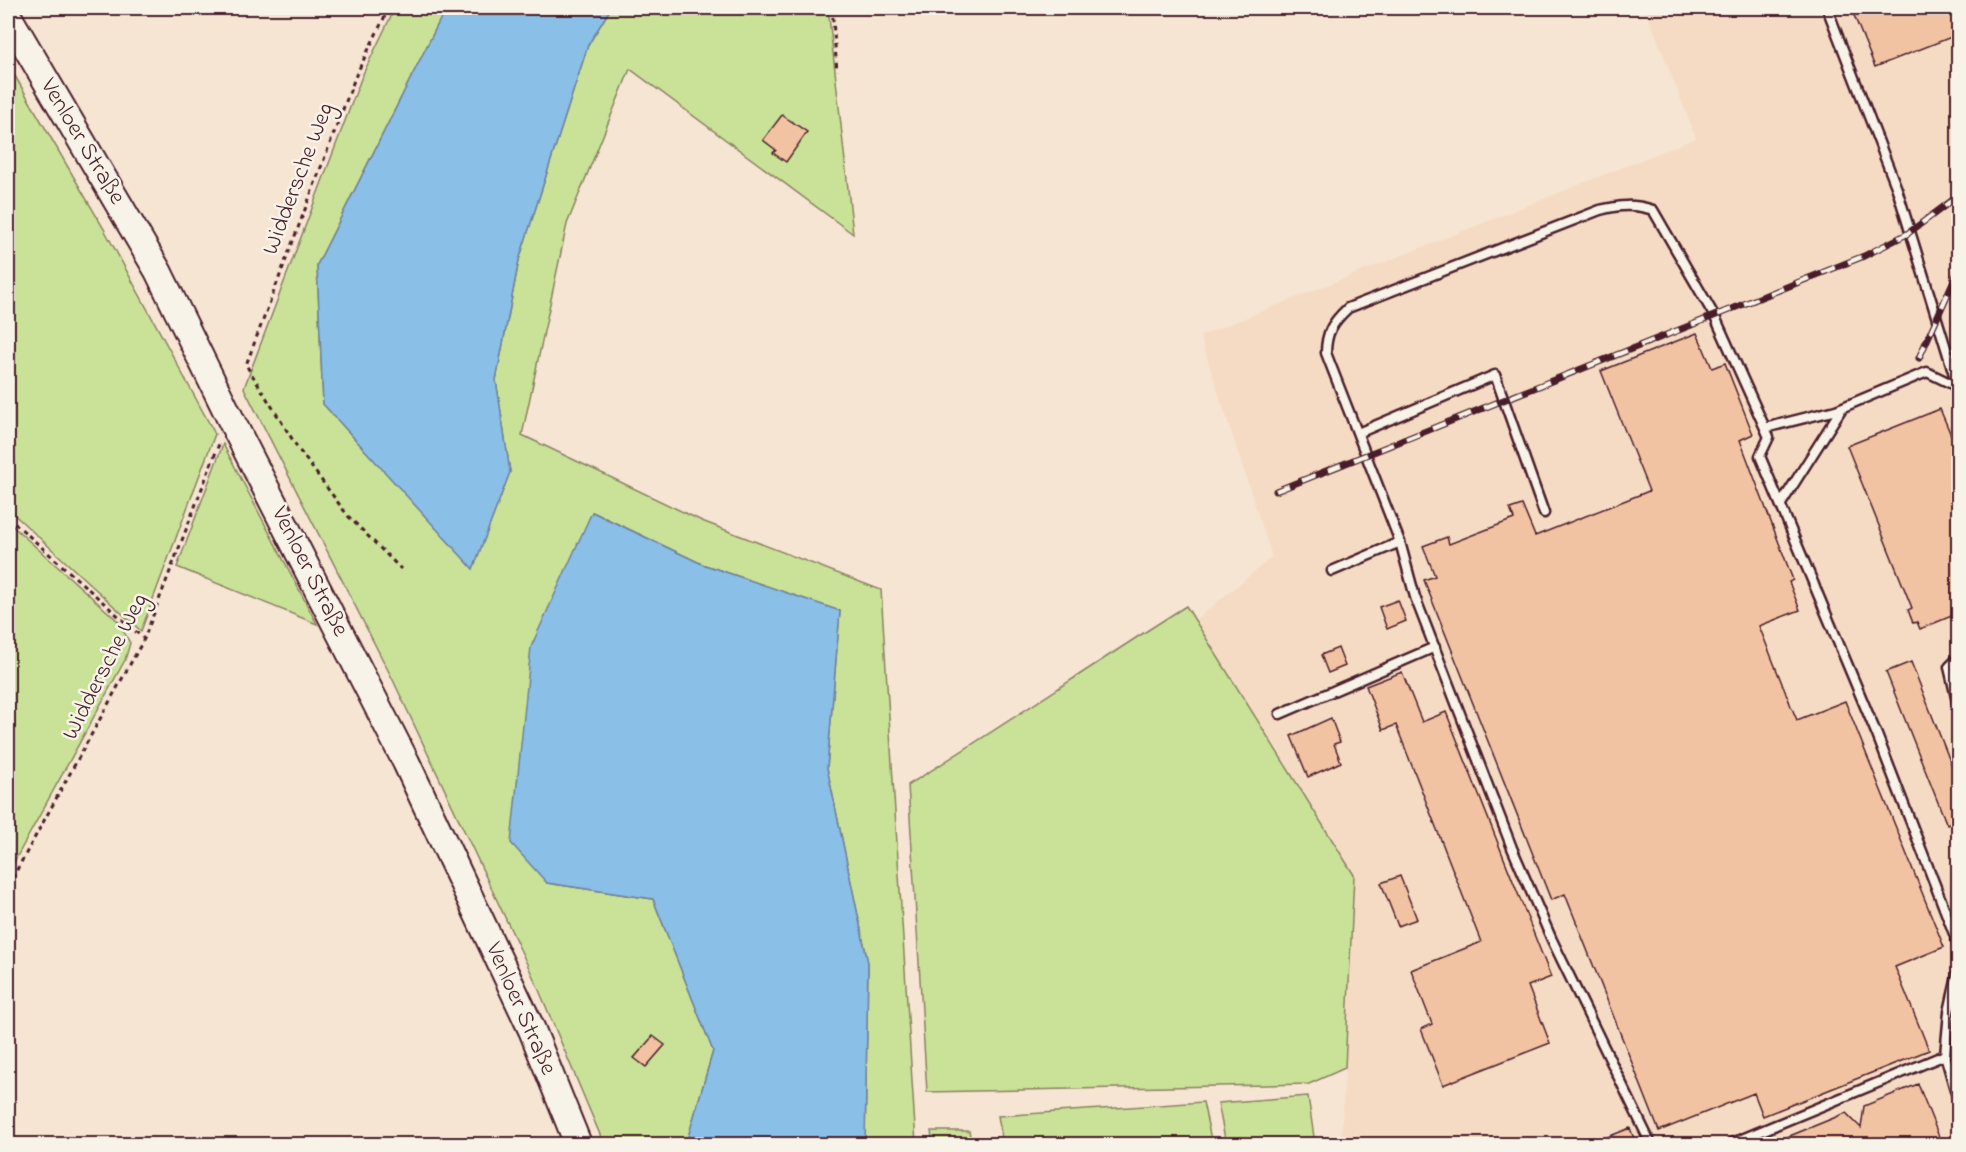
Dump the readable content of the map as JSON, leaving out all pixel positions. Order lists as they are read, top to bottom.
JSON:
{
  "streets": {
    "main road": ["Venloer Straße"],
    "path": ["Widdersche Weg"]
  },
  "crossings": [
    ["Venloer Straße", "Widdersche Weg"]
  ]
}
